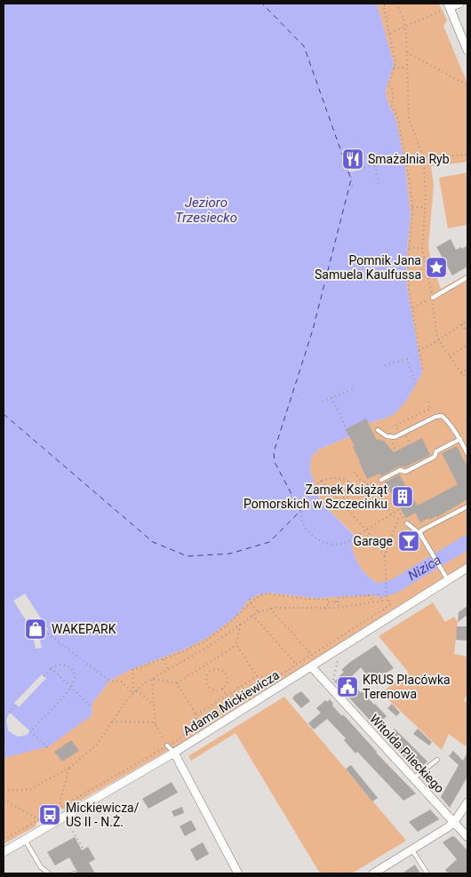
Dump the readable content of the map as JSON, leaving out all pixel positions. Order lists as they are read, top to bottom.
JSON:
{
  "streets": {
    "street": ["Adama Mickiewicza", "Witolda Pileckiego"]
  },
  "crossings": [
    ["Adama Mickiewicza", "Witolda Pileckiego"]
  ],
  "water": ["Jezioro Trzesiecko", "Nizica"],
  "places": {
    "restaurant": ["Smażalnia Ryb"],
    "place": ["Pomnik Jana Samuela Kaulfussa"],
    "building": ["Zamek Książąt Pomorskich w Szczecinku"],
    "bar": ["Garage"],
    "shop": ["WAKEPARK"],
    "public building": ["KRUS Placówka Terenowa"],
    "bus stop": ["Mickiewicza/ US II - N.Ż."]
  }
}
